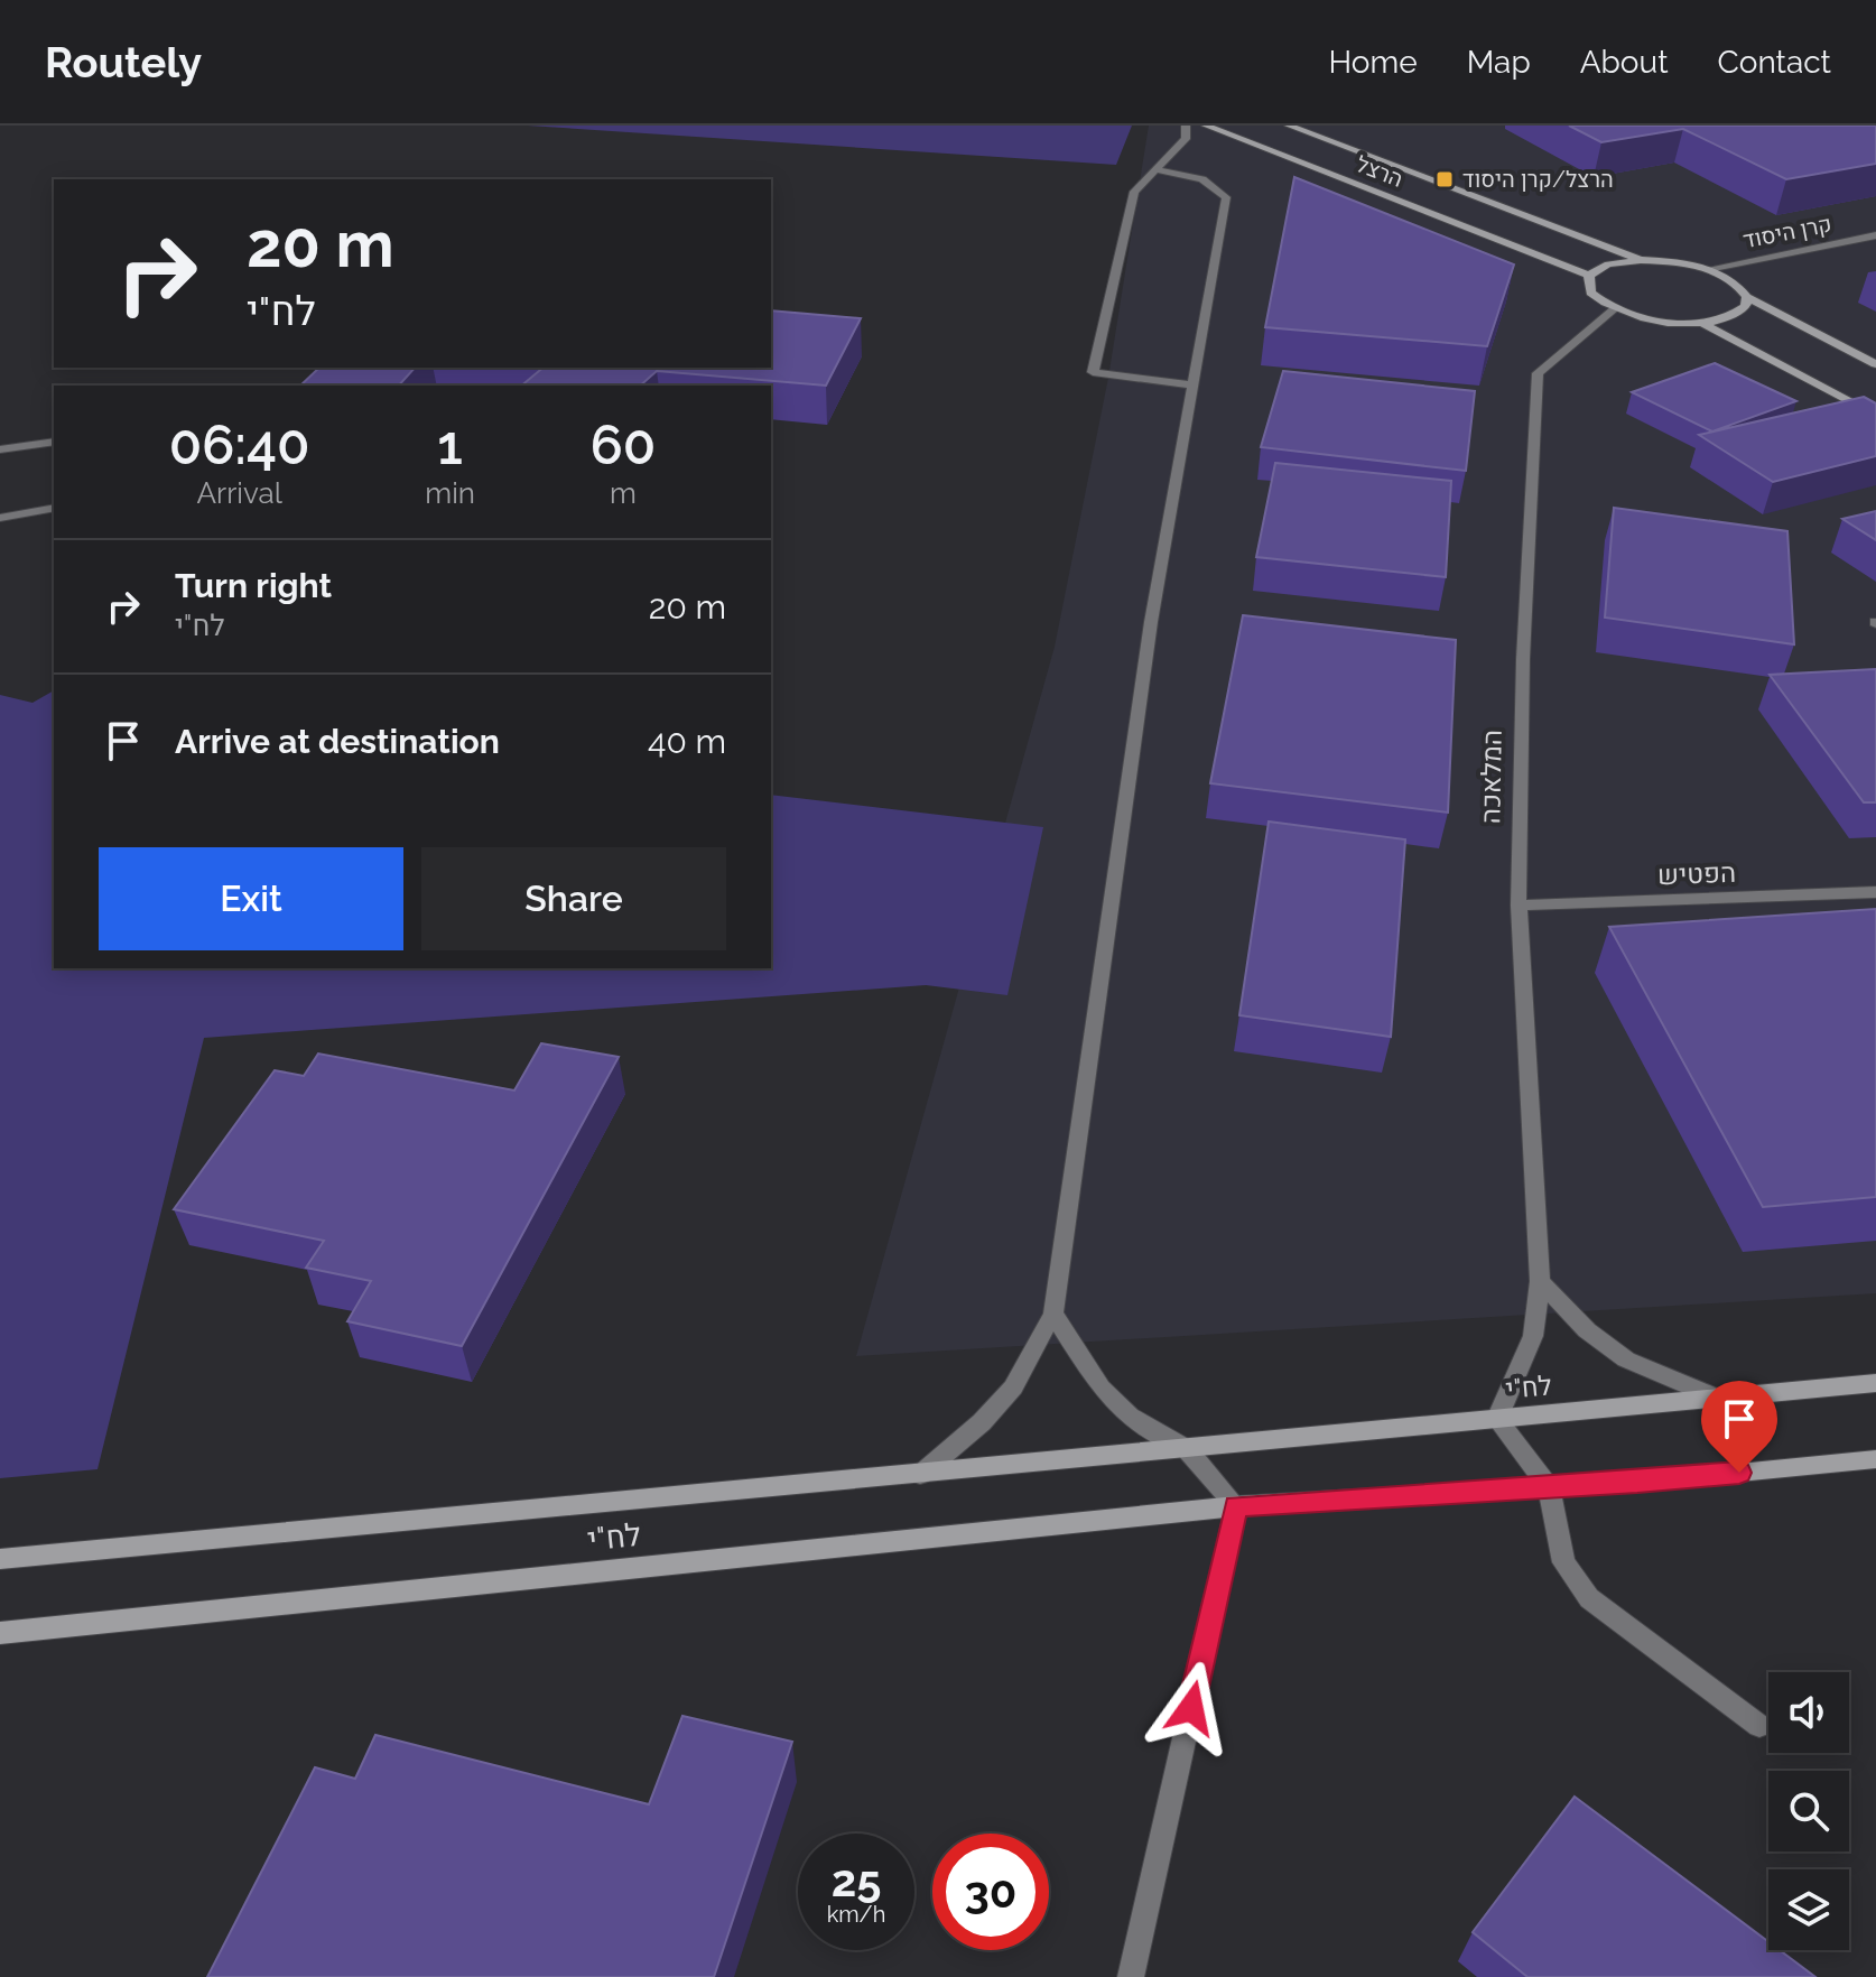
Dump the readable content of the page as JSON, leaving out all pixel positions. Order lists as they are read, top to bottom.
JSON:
{
  "streets": {
    "street": [
      "הרצל",
      "קרן היסוד",
      "המלאכה",
      "הפטיש",
      "לח\"י"
    ]
  },
  "crossings": [
    ["המלאכה", "הפטיש"],
    ["המלאכה", "לח\"י"]
  ],
  "places": {
    "transit": ["הרצל/קרן היסוד"]
  },
  "page": {
    "header": "Routely",
    "nav": [
      "Home",
      "Map",
      "About",
      "Contact"
    ],
    "turn": ["20 m", "לח\"י"],
    "eta": [
      "06:40",
      "Arrival",
      "1",
      "min",
      "60",
      "m"
    ],
    "list": [
      {
        "name": "Turn right",
        "note": "לח\"י",
        "value": "20 m"
      },
      {
        "name": "Arrive at destination",
        "value": "40 m"
      }
    ],
    "buttons": ["Exit", "Share"],
    "speed": "25 km/h",
    "limit": "30"
  }
}
